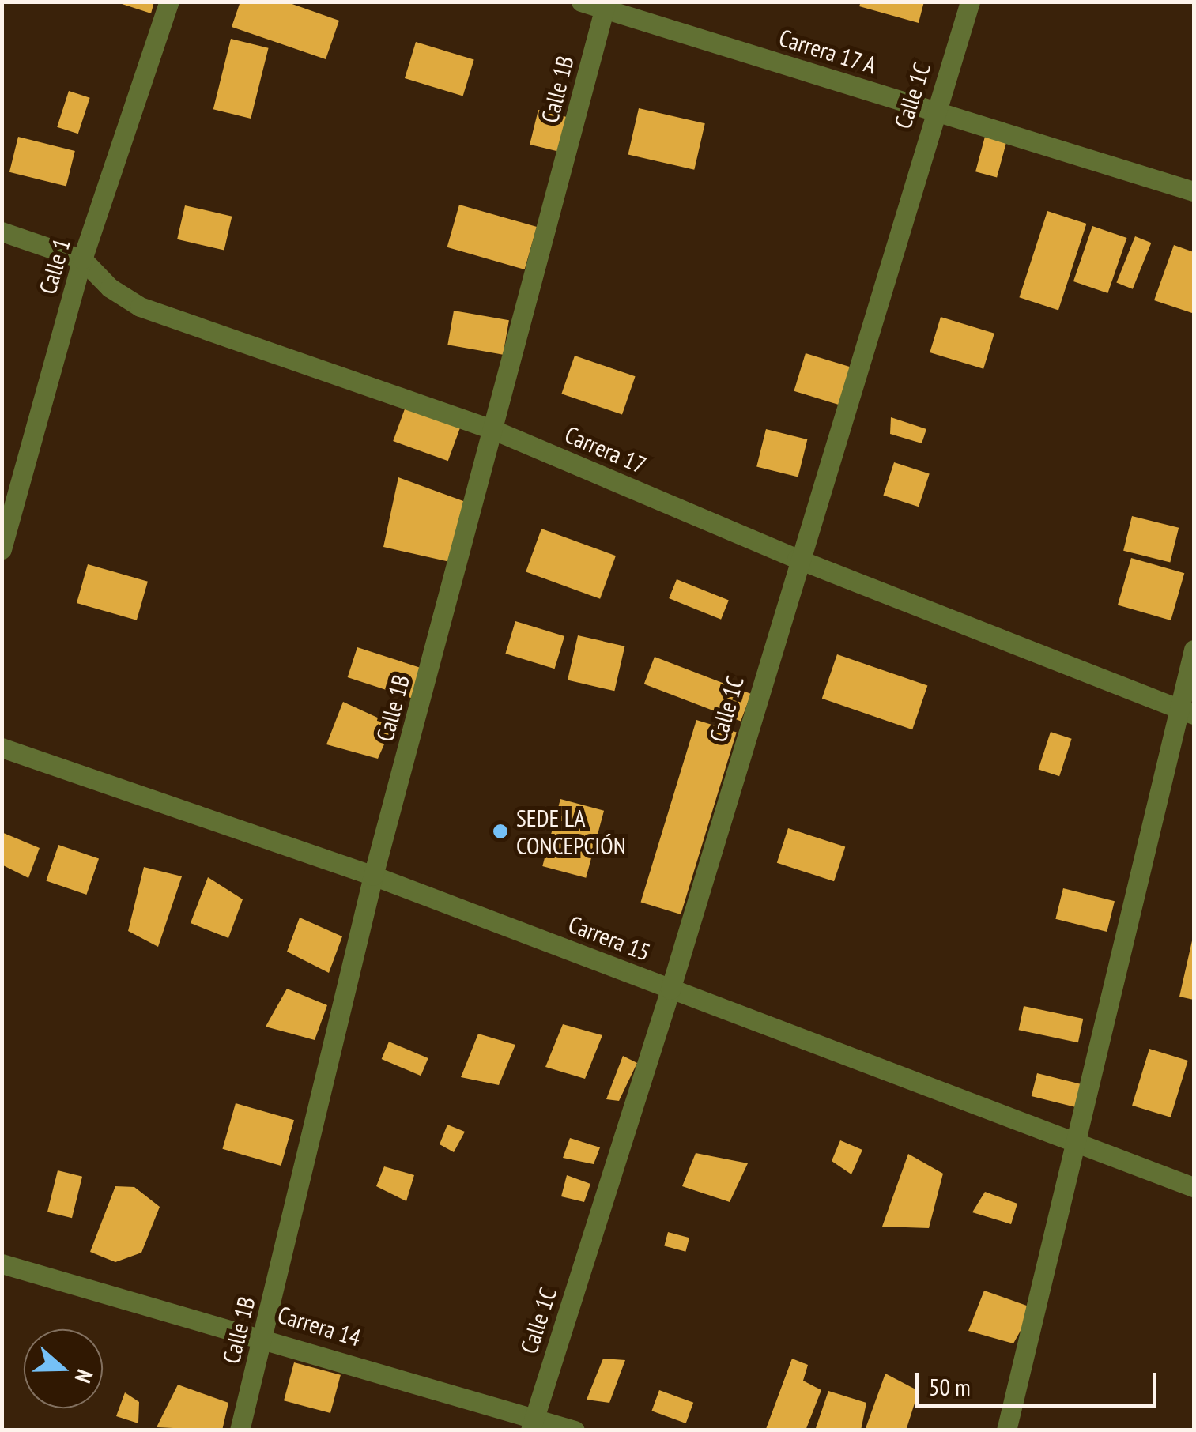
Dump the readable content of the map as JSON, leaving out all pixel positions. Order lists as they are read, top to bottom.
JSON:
{
  "streets": {
    "street": [
      "Carrera 17 A",
      "Calle 1B",
      "Calle 1C",
      "Calle 1",
      "Carrera 17",
      "Carrera 15",
      "Carrera 14"
    ]
  },
  "crossings": [
    ["Carrera 17 A", "Calle 1B"],
    ["Carrera 17 A", "Calle 1C"],
    ["Calle 1B", "Carrera 17"],
    ["Calle 1B", "Carrera 15"],
    ["Calle 1B", "Carrera 14"],
    ["Calle 1C", "Carrera 17"],
    ["Calle 1C", "Carrera 15"],
    ["Calle 1C", "Carrera 14"],
    ["Calle 1", "Carrera 17"]
  ],
  "places": ["SEDE LA CONCEPCIÓN"],
  "scale_bar": "50 m",
  "north": "right"
}
